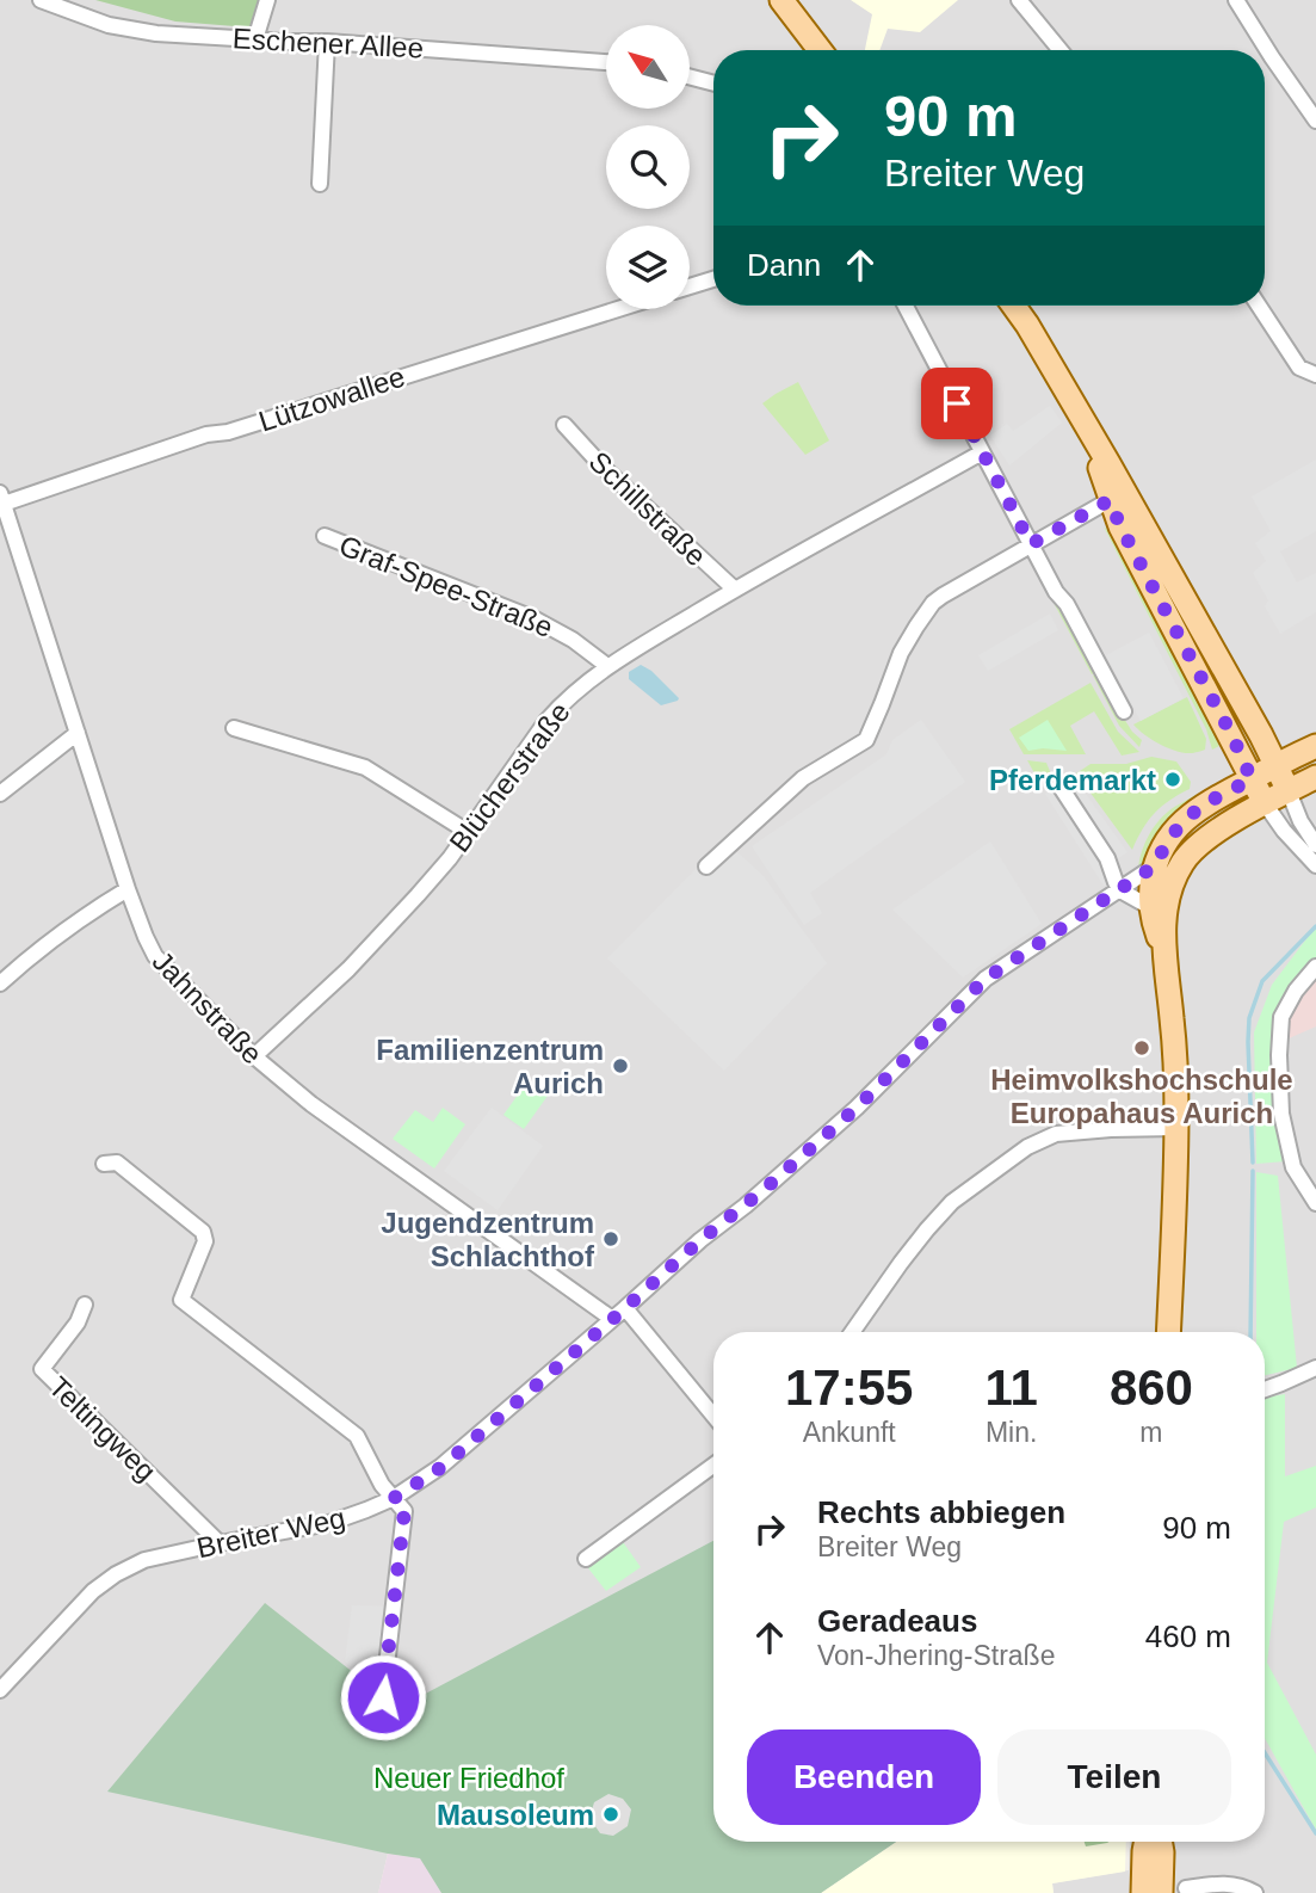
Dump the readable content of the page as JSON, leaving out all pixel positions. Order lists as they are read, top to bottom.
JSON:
{
  "streets": {
    "street": [
      "Eschener Allee",
      "Lützowallee",
      "Schillstraße",
      "Graf-Spee-Straße",
      "Blücherstraße",
      "Jahnstraße",
      "Teltingweg",
      "Breiter Weg"
    ]
  },
  "crossings": [
    ["Lützowallee", "Jahnstraße"],
    ["Schillstraße", "Blücherstraße"],
    ["Graf-Spee-Straße", "Blücherstraße"],
    ["Blücherstraße", "Jahnstraße"],
    ["Jahnstraße", "Breiter Weg"],
    ["Teltingweg", "Breiter Weg"]
  ],
  "parks": ["Neuer Friedhof"],
  "places": [
    "Pferdemarkt",
    "Heimvolkshochschule Europahaus Aurich",
    "Familienzentrum Aurich",
    "Jugendzentrum Schlachthof",
    "Mausoleum"
  ],
  "north": "top left",
  "page": {
    "turn": ["90 m", "Breiter Weg"],
    "then": "Dann",
    "eta": [
      "17:55",
      "Ankunft",
      "11",
      "Min.",
      "860",
      "m"
    ],
    "list": [
      {
        "name": "Rechts abbiegen",
        "note": "Breiter Weg",
        "value": "90 m"
      },
      {
        "name": "Geradeaus",
        "note": "Von-Jhering-Straße",
        "value": "460 m"
      }
    ],
    "buttons": ["Beenden", "Teilen"]
  }
}
